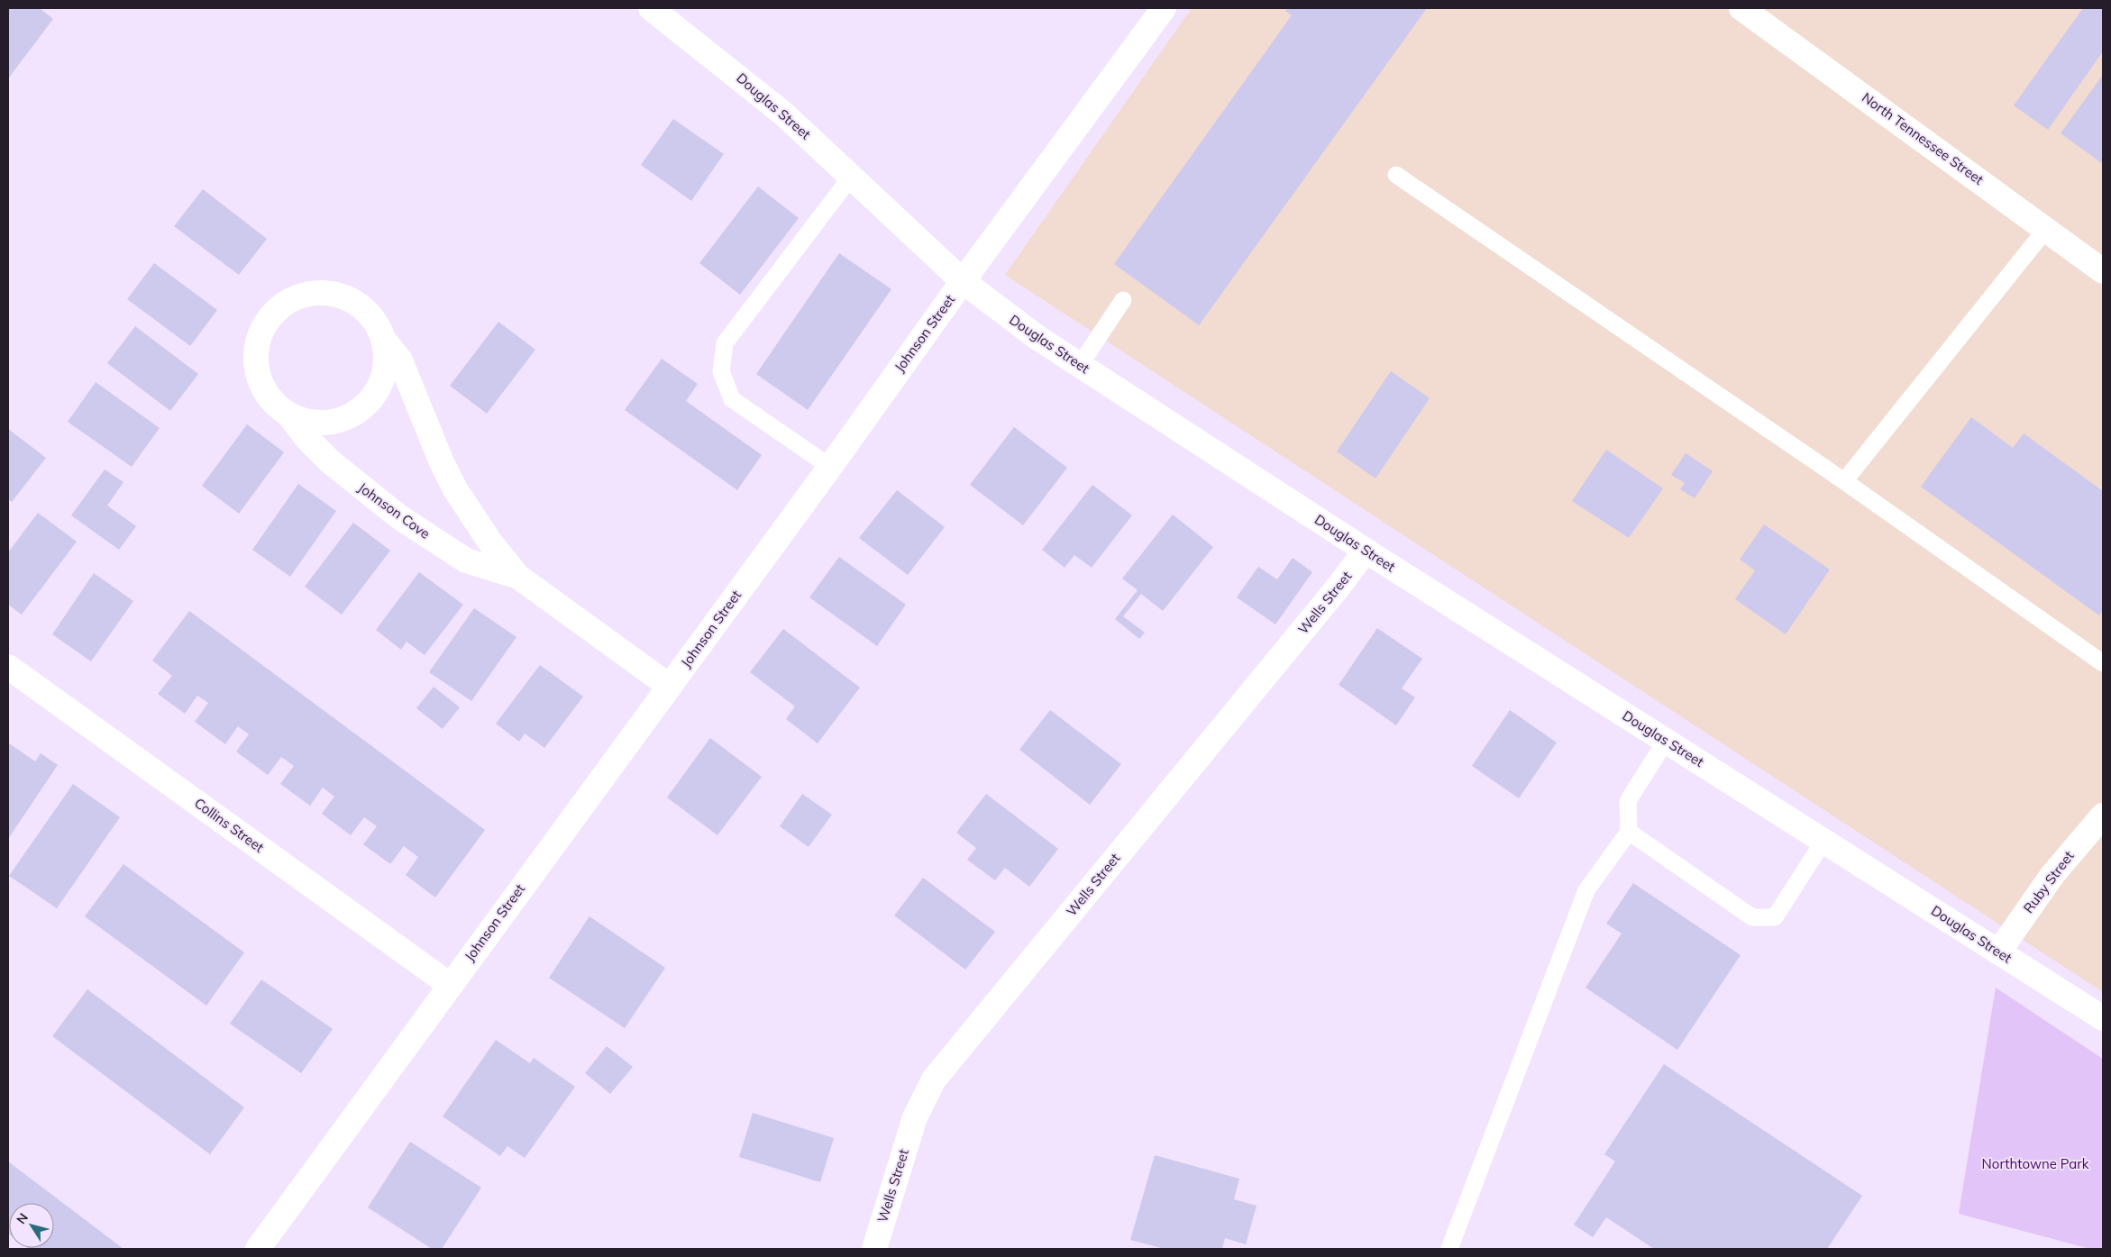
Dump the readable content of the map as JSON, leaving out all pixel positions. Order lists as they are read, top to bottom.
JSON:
{
  "streets": {
    "street": [
      "Douglas Street",
      "North Tennessee Street",
      "Johnson Street",
      "Johnson Cove",
      "Wells Street",
      "Collins Street",
      "Ruby Street"
    ]
  },
  "crossings": [
    ["Douglas Street", "Johnson Street"],
    ["Douglas Street", "Wells Street"],
    ["Douglas Street", "Ruby Street"],
    ["Johnson Street", "Johnson Cove"],
    ["Johnson Street", "Collins Street"]
  ],
  "parks": ["Northtowne Park"],
  "north": "top left"
}
